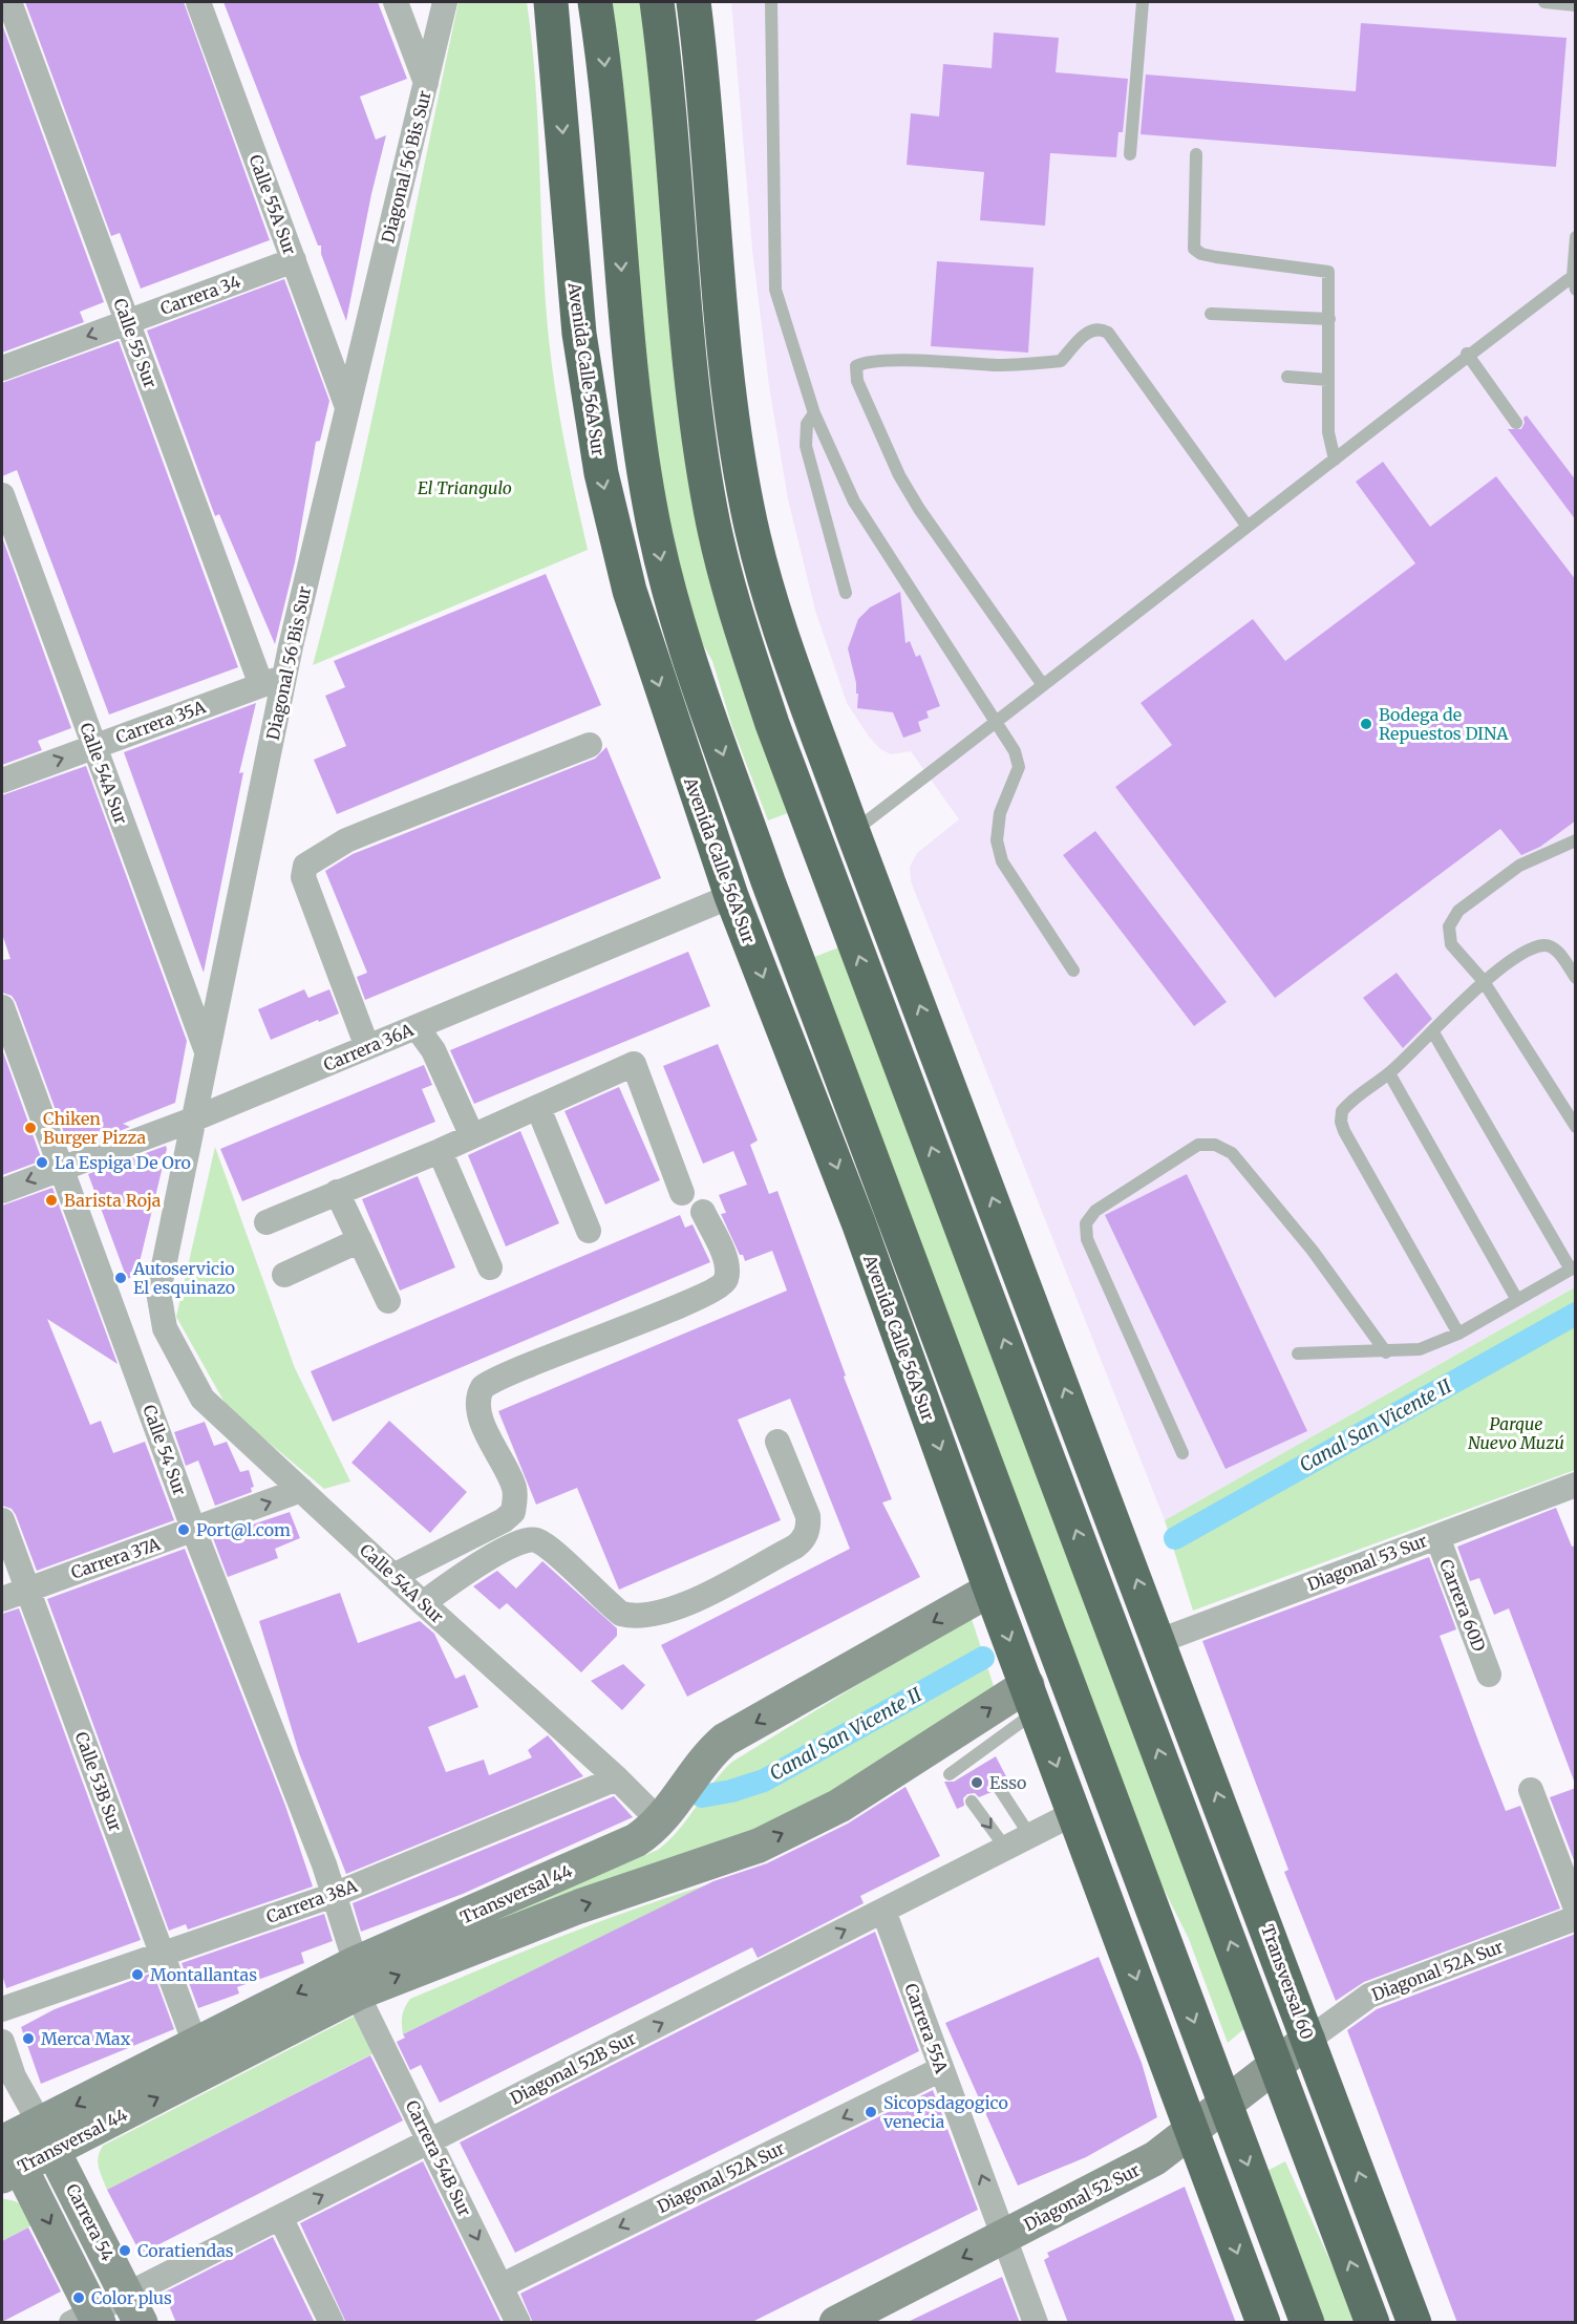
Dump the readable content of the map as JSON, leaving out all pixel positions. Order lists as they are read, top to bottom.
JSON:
{
  "streets": {
    "highway": ["Avenida Calle 56A Sur", "Transversal 60"],
    "street": [
      "Diagonal 56 Bis Sur",
      "Calle 55A Sur",
      "Carrera 34",
      "Calle 55 Sur",
      "Carrera 35A",
      "Calle 54A Sur",
      "Carrera 36A",
      "Calle 54 Sur",
      "Carrera 37A",
      "Diagonal 53 Sur",
      "Carrera 60D",
      "Calle 53B Sur",
      "Transversal 44",
      "Carrera 38A",
      "Diagonal 52A Sur",
      "Carrera 55A",
      "Diagonal 52B Sur",
      "Carrera 54B Sur",
      "Diagonal 52 Sur",
      "Carrera 54"
    ]
  },
  "crossings": [
    ["Diagonal 56 Bis Sur", "Calle 55A Sur"],
    ["Diagonal 56 Bis Sur", "Calle 55 Sur"],
    ["Diagonal 56 Bis Sur", "Carrera 35A"],
    ["Diagonal 56 Bis Sur", "Calle 54A Sur"],
    ["Diagonal 56 Bis Sur", "Carrera 36A"],
    ["Calle 55A Sur", "Carrera 34"],
    ["Carrera 34", "Calle 55 Sur"],
    ["Calle 55 Sur", "Carrera 35A"],
    ["Avenida Calle 56A Sur", "Carrera 36A"],
    ["Avenida Calle 56A Sur", "Transversal 44"],
    ["Carrera 35A", "Calle 54A Sur"],
    ["Calle 54A Sur", "Carrera 37A"],
    ["Calle 54A Sur", "Transversal 44"],
    ["Calle 54A Sur", "Carrera 38A"],
    ["Carrera 36A", "Calle 54 Sur"],
    ["Calle 54 Sur", "Carrera 37A"],
    ["Calle 54 Sur", "Transversal 44"],
    ["Calle 54 Sur", "Carrera 38A"],
    ["Calle 54 Sur", "Carrera 54B Sur"],
    ["Carrera 37A", "Calle 53B Sur"],
    ["Diagonal 53 Sur", "Carrera 60D"],
    ["Diagonal 53 Sur", "Transversal 60"],
    ["Calle 53B Sur", "Transversal 44"],
    ["Calle 53B Sur", "Carrera 38A"],
    ["Transversal 44", "Carrera 54B Sur"],
    ["Transversal 44", "Carrera 54"],
    ["Diagonal 52A Sur", "Transversal 60"],
    ["Diagonal 52A Sur", "Carrera 55A"],
    ["Diagonal 52A Sur", "Carrera 54B Sur"],
    ["Diagonal 52A Sur", "Diagonal 52 Sur"],
    ["Transversal 60", "Diagonal 52 Sur"],
    ["Carrera 55A", "Diagonal 52B Sur"],
    ["Carrera 55A", "Diagonal 52 Sur"],
    ["Diagonal 52B Sur", "Carrera 54B Sur"],
    ["Diagonal 52B Sur", "Carrera 54"]
  ],
  "one_way": [
    "Carrera 34",
    "Diagonal 52A Sur",
    "Carrera 55A",
    "Diagonal 52B Sur"
  ],
  "water": ["Canal San Vicente II"],
  "parks": ["El Triangulo", "Parque Nuevo Muzú"],
  "places": [
    "Bodega de Repuestos DINA",
    "Chiken Burger Pizza",
    "La Espiga De Oro",
    "Barista Roja",
    "Autoservicio El esquinazo",
    "Port@l.com",
    "Esso",
    "Montallantas",
    "Merca Max",
    "Sicopsdagogico venecia",
    "Coratiendas",
    "Color plus"
  ]
}
